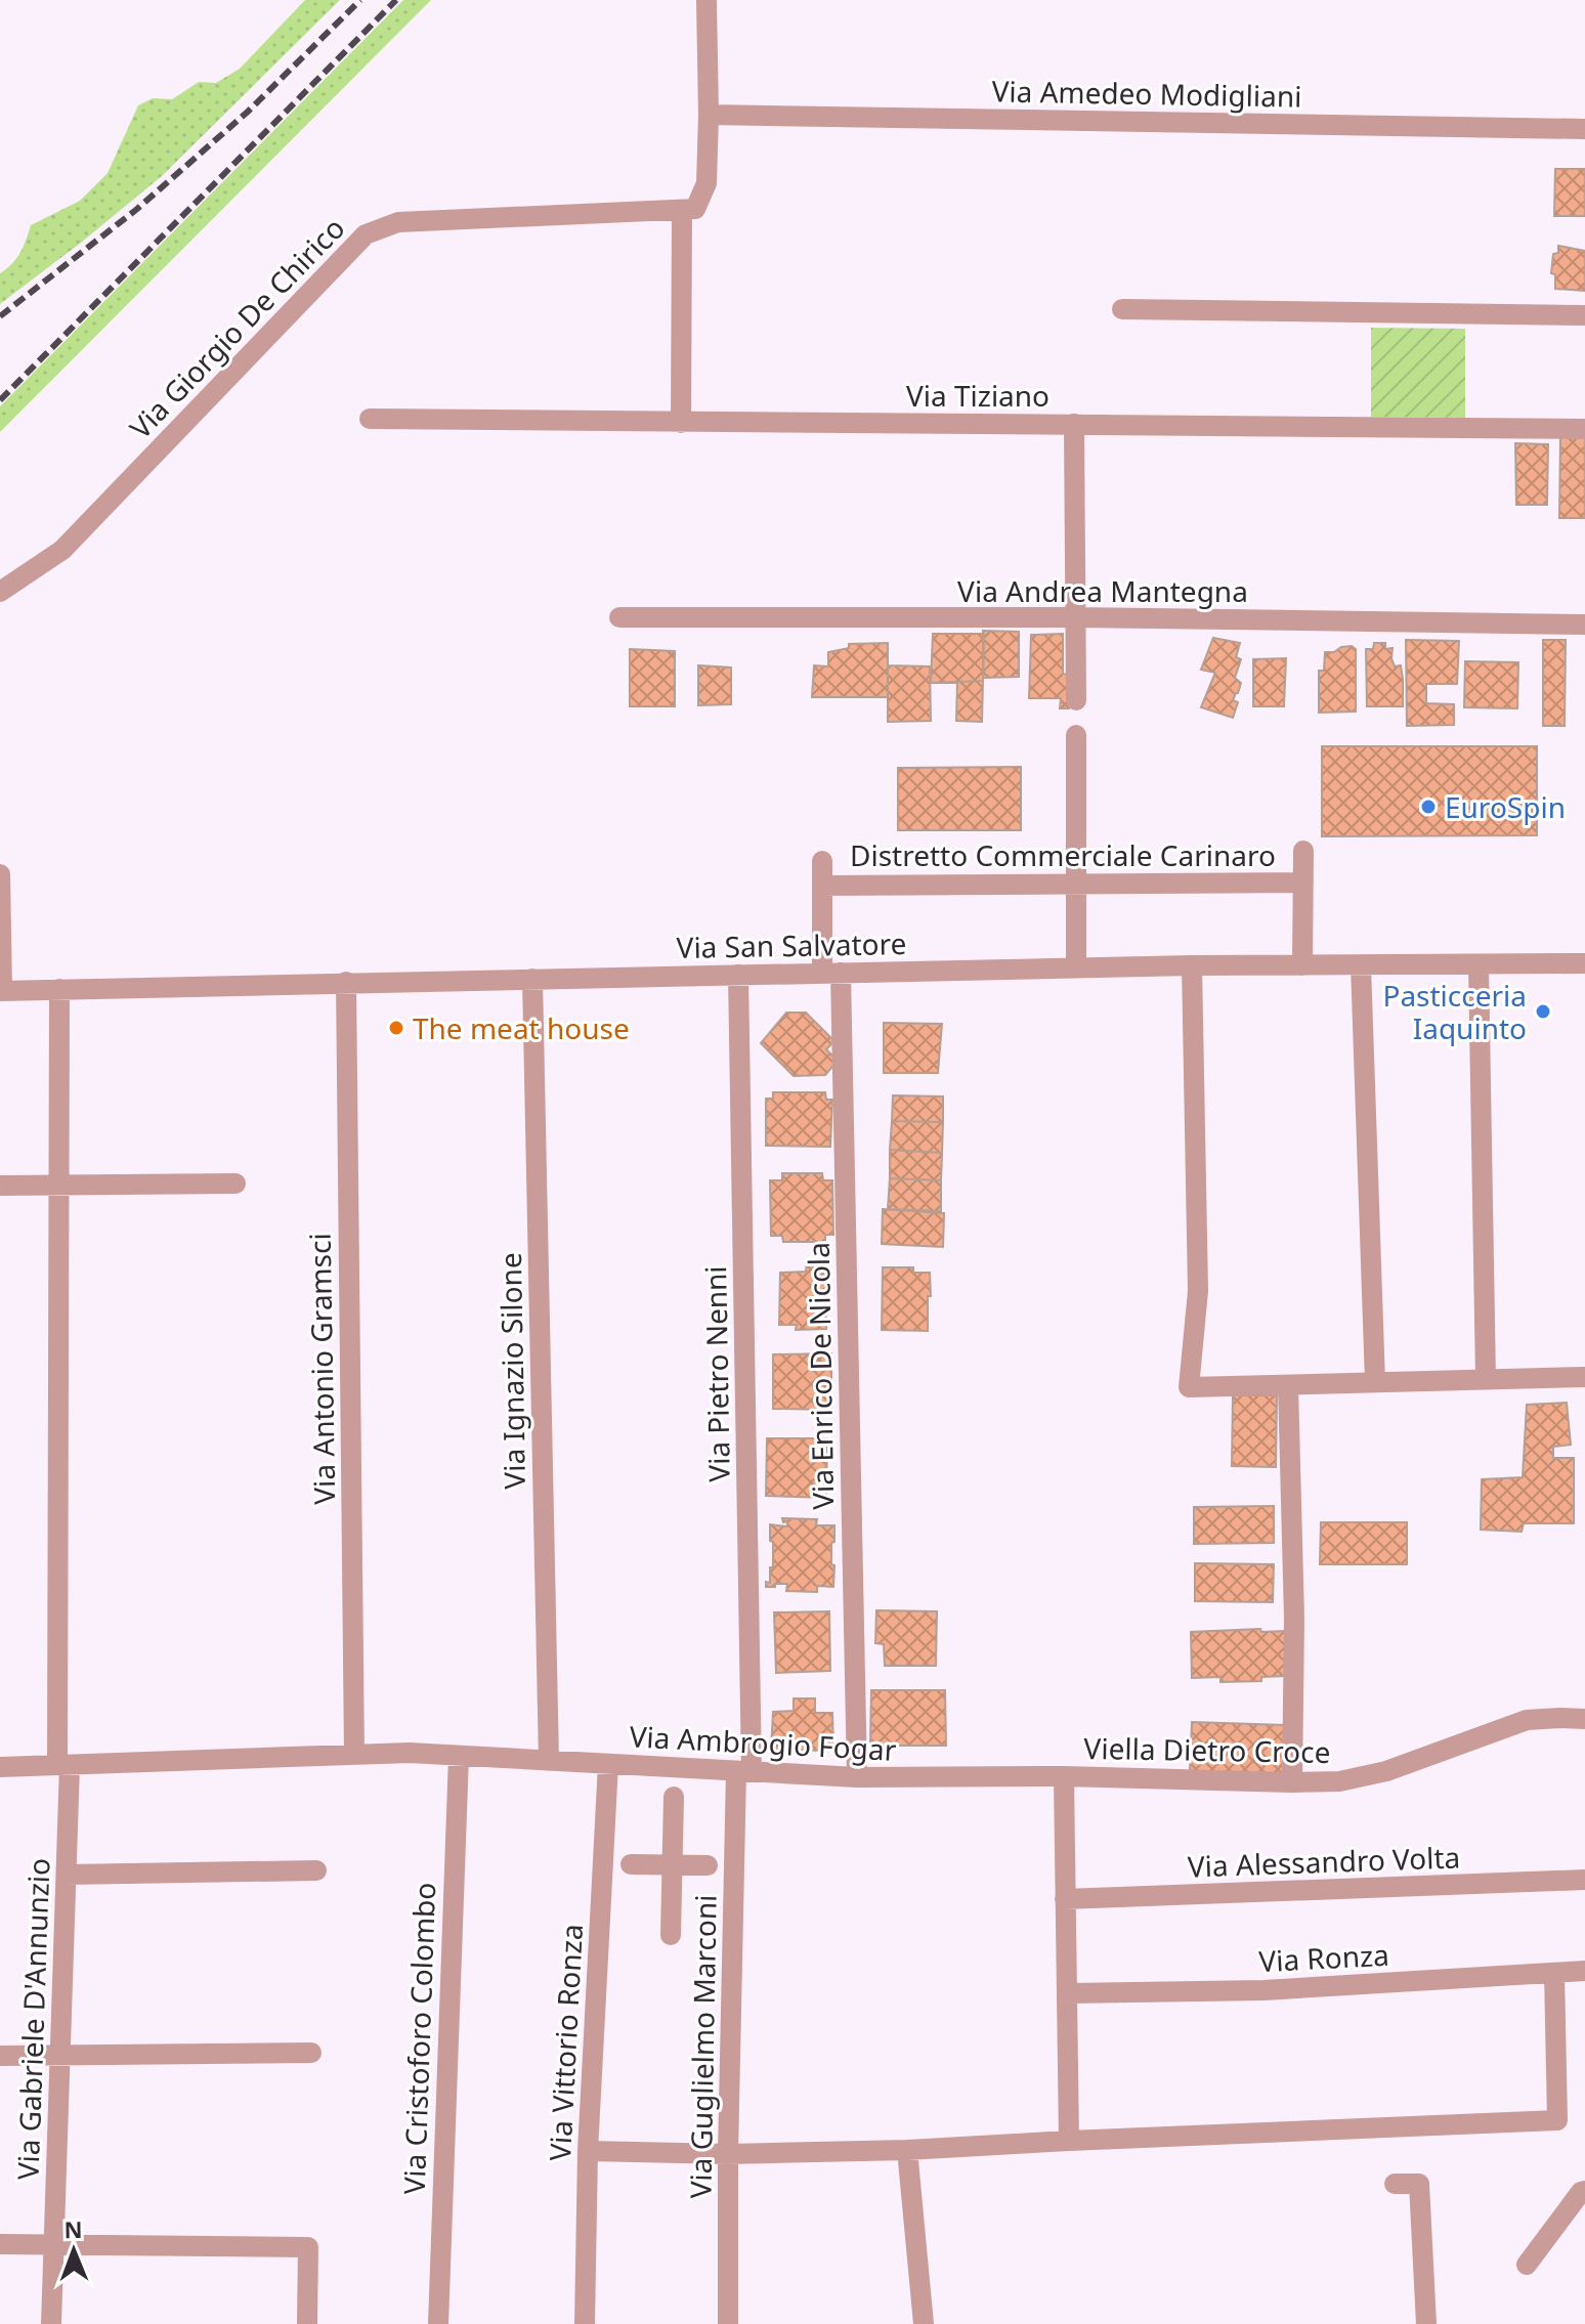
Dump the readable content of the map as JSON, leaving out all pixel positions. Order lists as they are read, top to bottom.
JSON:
{
  "streets": {
    "street": [
      "Via Amedeo Modigliani",
      "Via Giorgio De Chirico",
      "Via Tiziano",
      "Via Andrea Mantegna",
      "Distretto Commerciale Carinaro",
      "Via San Salvatore",
      "Via Antonio Gramsci",
      "Via Ignazio Silone",
      "Via Pietro Nenni",
      "Via Enrico De Nicola",
      "Via Ambrogio Fogar",
      "Viella Dietro Croce",
      "Via Alessandro Volta",
      "Via Ronza",
      "Via Gabriele D'Annunzio",
      "Via Cristoforo Colombo",
      "Via Vittorio Ronza",
      "Via Guglielmo Marconi"
    ]
  },
  "crossings": [
    ["Distretto Commerciale Carinaro", "Via Enrico De Nicola"],
    ["Via San Salvatore", "Via Antonio Gramsci"],
    ["Via San Salvatore", "Via Ignazio Silone"],
    ["Via San Salvatore", "Via Pietro Nenni"],
    ["Via San Salvatore", "Via Enrico De Nicola"],
    ["Via San Salvatore", "Via Gabriele D'Annunzio"],
    ["Via Antonio Gramsci", "Via Ambrogio Fogar"],
    ["Via Ignazio Silone", "Via Ambrogio Fogar"],
    ["Via Pietro Nenni", "Via Ambrogio Fogar"],
    ["Via Pietro Nenni", "Via Guglielmo Marconi"],
    ["Via Enrico De Nicola", "Via Ambrogio Fogar"],
    ["Via Ambrogio Fogar", "Viella Dietro Croce"],
    ["Via Ambrogio Fogar", "Via Gabriele D'Annunzio"],
    ["Via Ambrogio Fogar", "Via Cristoforo Colombo"],
    ["Via Ambrogio Fogar", "Via Vittorio Ronza"],
    ["Via Ambrogio Fogar", "Via Guglielmo Marconi"]
  ],
  "places": ["EuroSpin", "Pasticceria Iaquinto", "The meat house"],
  "north": "top"
}
